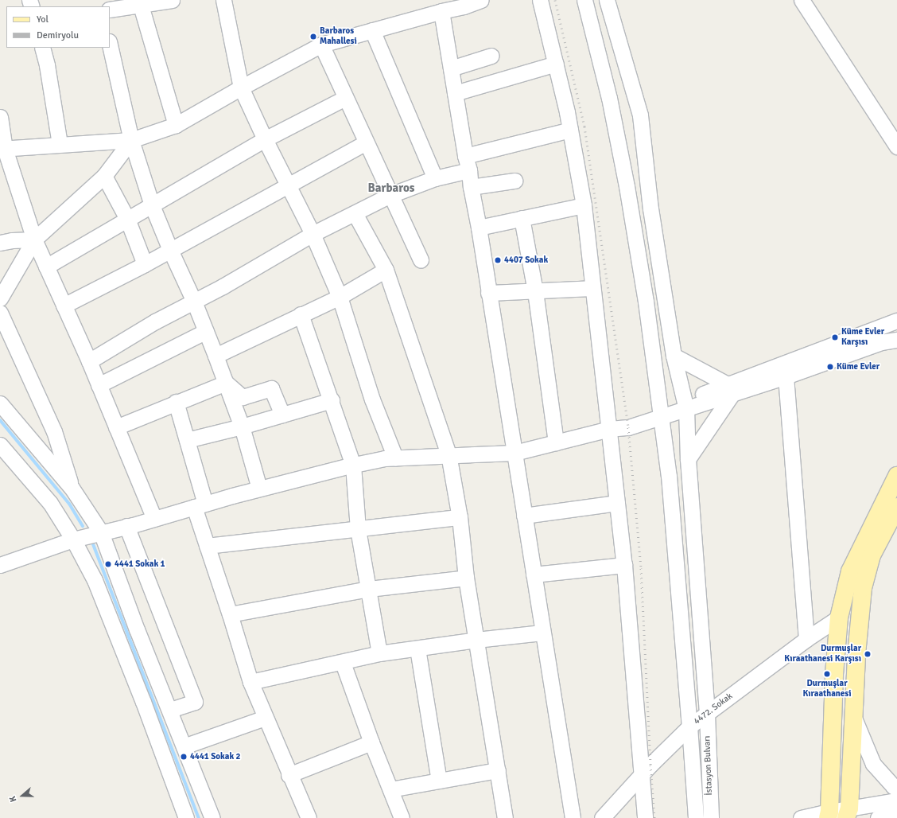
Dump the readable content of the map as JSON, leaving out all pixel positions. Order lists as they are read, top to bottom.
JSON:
{
  "streets": {
    "street": ["4472. Sokak", "İstasyon Bulvarı"]
  },
  "crossings": [
    ["4472. Sokak", "İstasyon Bulvarı"]
  ],
  "districts": ["Barbaros"],
  "places": [
    "Barbaros Mahallesi",
    "4407 Sokak",
    "Küme Evler Karşısı",
    "Küme Evler",
    "4441 Sokak 1",
    "Durmuşlar Kıraathanesi Karşısı",
    "Durmuşlar Kıraathanesi",
    "4441 Sokak 2"
  ],
  "legend": ["Yol", "Demiryolu"],
  "north": "left"
}
